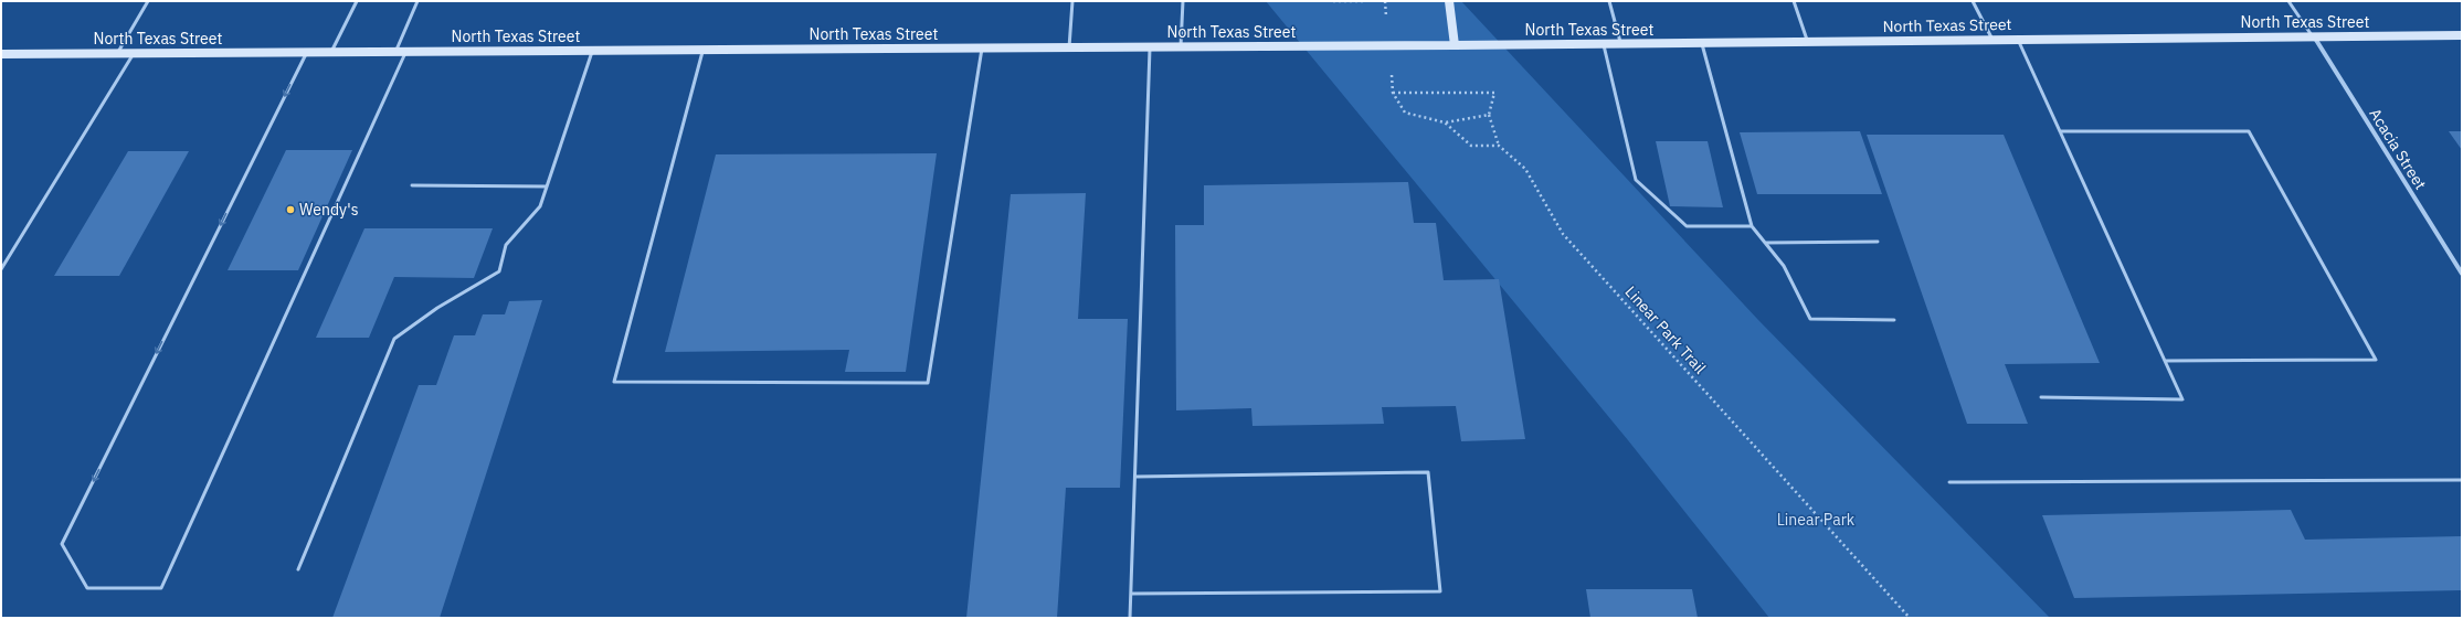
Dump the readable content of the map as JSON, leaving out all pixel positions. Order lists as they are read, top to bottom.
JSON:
{
  "streets": {
    "main road": ["North Texas Street"],
    "street": ["Acacia Street"],
    "path": ["Linear Park Trail"]
  },
  "crossings": [
    ["North Texas Street", "Acacia Street"]
  ],
  "parks": ["Linear Park"],
  "places": ["Wendy's"]
}
